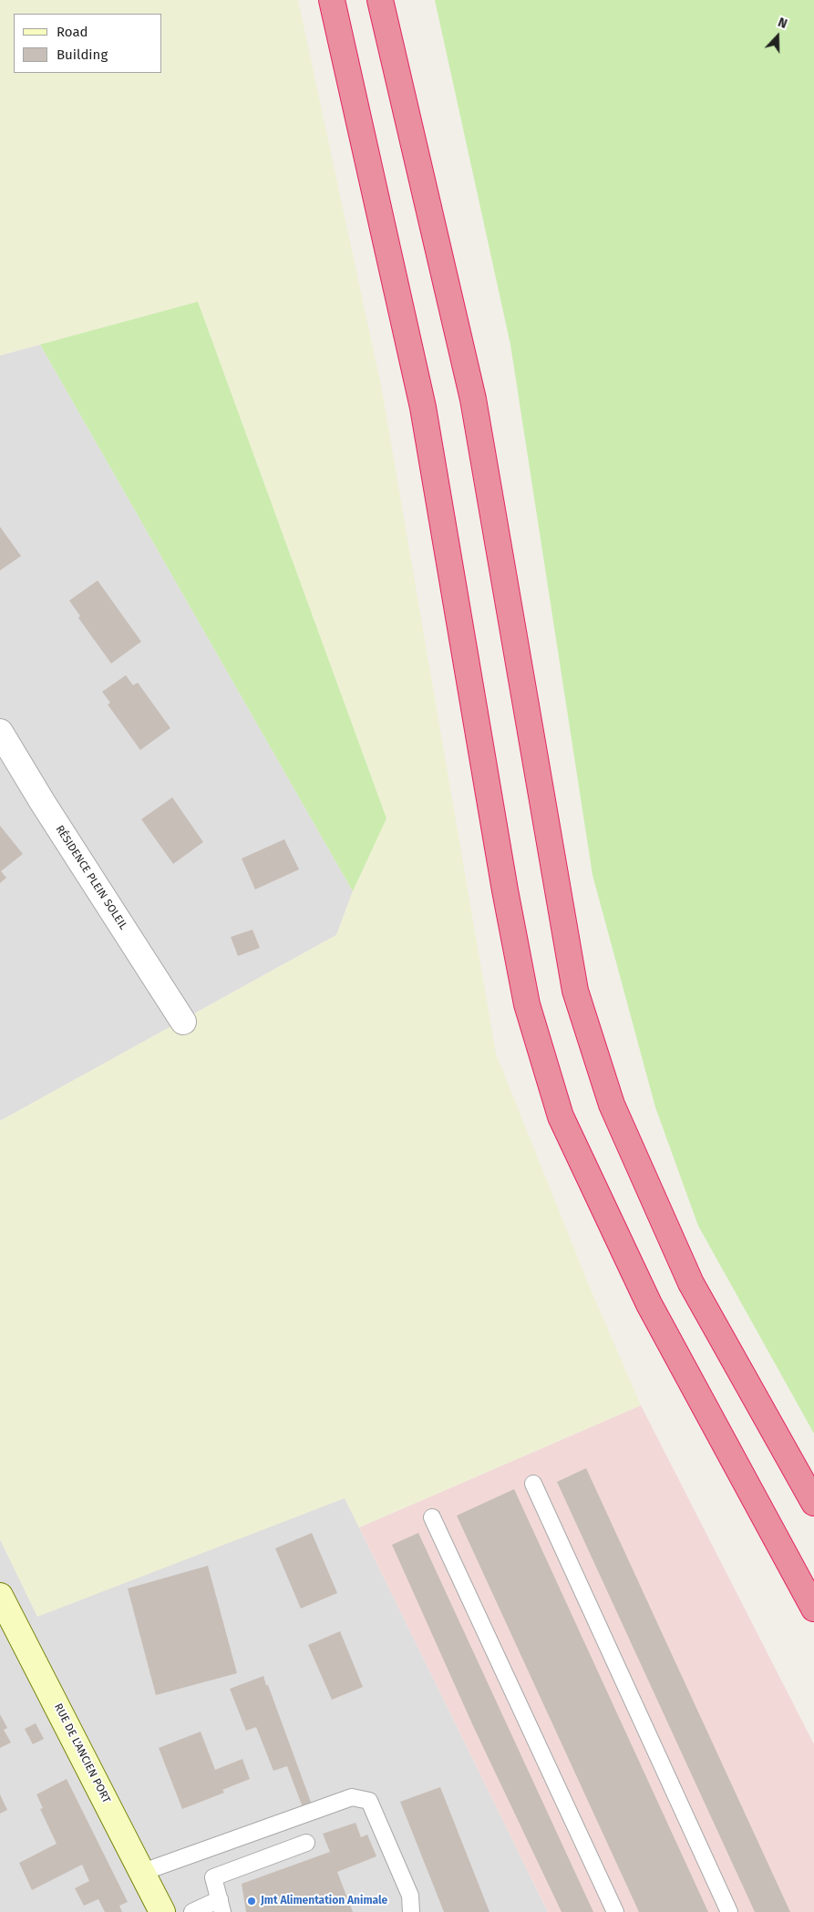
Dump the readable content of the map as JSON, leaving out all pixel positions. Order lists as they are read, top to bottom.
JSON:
{
  "streets": {
    "main road": ["RUE DE L'ANCIEN PORT"],
    "street": ["RÉSIDENCE PLEIN SOLEIL"]
  },
  "places": ["Jmt Alimentation Animale"],
  "legend": ["Road", "Building"],
  "north": "top"
}
